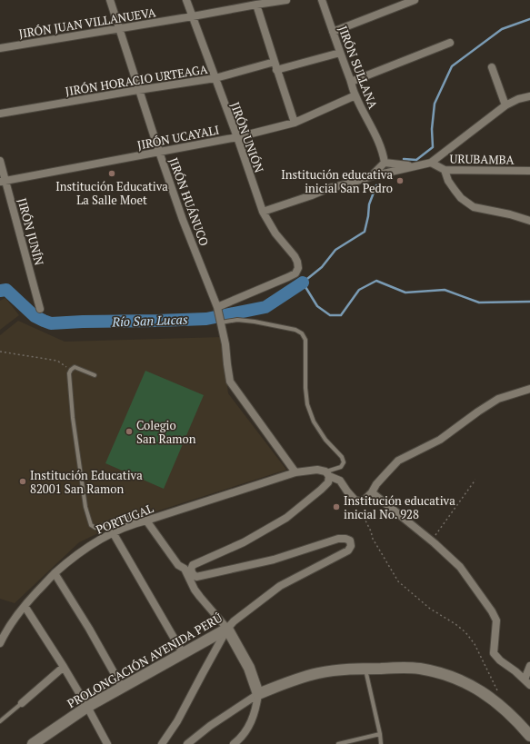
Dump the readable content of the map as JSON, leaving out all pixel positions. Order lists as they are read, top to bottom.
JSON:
{
  "streets": {
    "street": [
      "JIRÓN JUAN VILLANUEVA",
      "JIRÓN SULLANA",
      "JIRÓN HORACIO URTEAGA",
      "JIRÓN UCAYALI",
      "JIRÓN UNIÓN",
      "URUBAMBA",
      "JIRÓN HUÁNUCO",
      "JIRÓN JUNÍN",
      "PORTUGAL",
      "PROLONGACIÓN AVENIDA PERÚ"
    ]
  },
  "crossings": [
    ["JIRÓN JUAN VILLANUEVA", "JIRÓN UNIÓN"],
    ["JIRÓN JUAN VILLANUEVA", "JIRÓN HUÁNUCO"],
    ["JIRÓN SULLANA", "JIRÓN UCAYALI"],
    ["JIRÓN HORACIO URTEAGA", "JIRÓN UNIÓN"],
    ["JIRÓN HORACIO URTEAGA", "JIRÓN HUÁNUCO"],
    ["JIRÓN UCAYALI", "JIRÓN UNIÓN"],
    ["JIRÓN UCAYALI", "JIRÓN HUÁNUCO"],
    ["JIRÓN UCAYALI", "JIRÓN JUNÍN"],
    ["JIRÓN UNIÓN", "JIRÓN HUÁNUCO"],
    ["JIRÓN HUÁNUCO", "PORTUGAL"]
  ],
  "water": ["Río San Lucas"],
  "places": [
    "Institución Educativa La Salle Moet",
    "Institución educativa inicial San Pedro",
    "Colegio San Ramon",
    "Institución Educativa 82001 San Ramon",
    "Institución educativa inicial No. 928"
  ]
}
